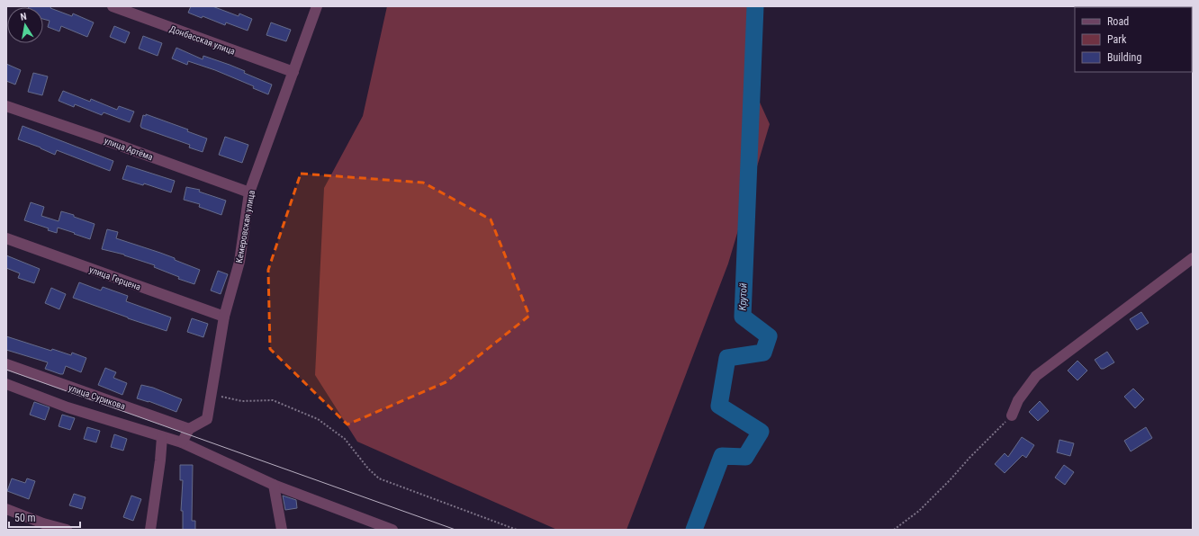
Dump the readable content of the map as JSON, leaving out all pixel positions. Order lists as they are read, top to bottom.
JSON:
{
  "streets": {
    "street": [
      "Донбасская улица",
      "улица Артёма",
      "Кемеровская улица",
      "улица Герцена",
      "улица Сурикова"
    ]
  },
  "crossings": [
    ["Донбасская улица", "Кемеровская улица"],
    ["улица Артёма", "Кемеровская улица"],
    ["Кемеровская улица", "улица Герцена"],
    ["Кемеровская улица", "улица Сурикова"]
  ],
  "water": ["Крутой"],
  "legend": ["Road", "Park", "Building"],
  "scale_bar": "50 m",
  "north": "top"
}
